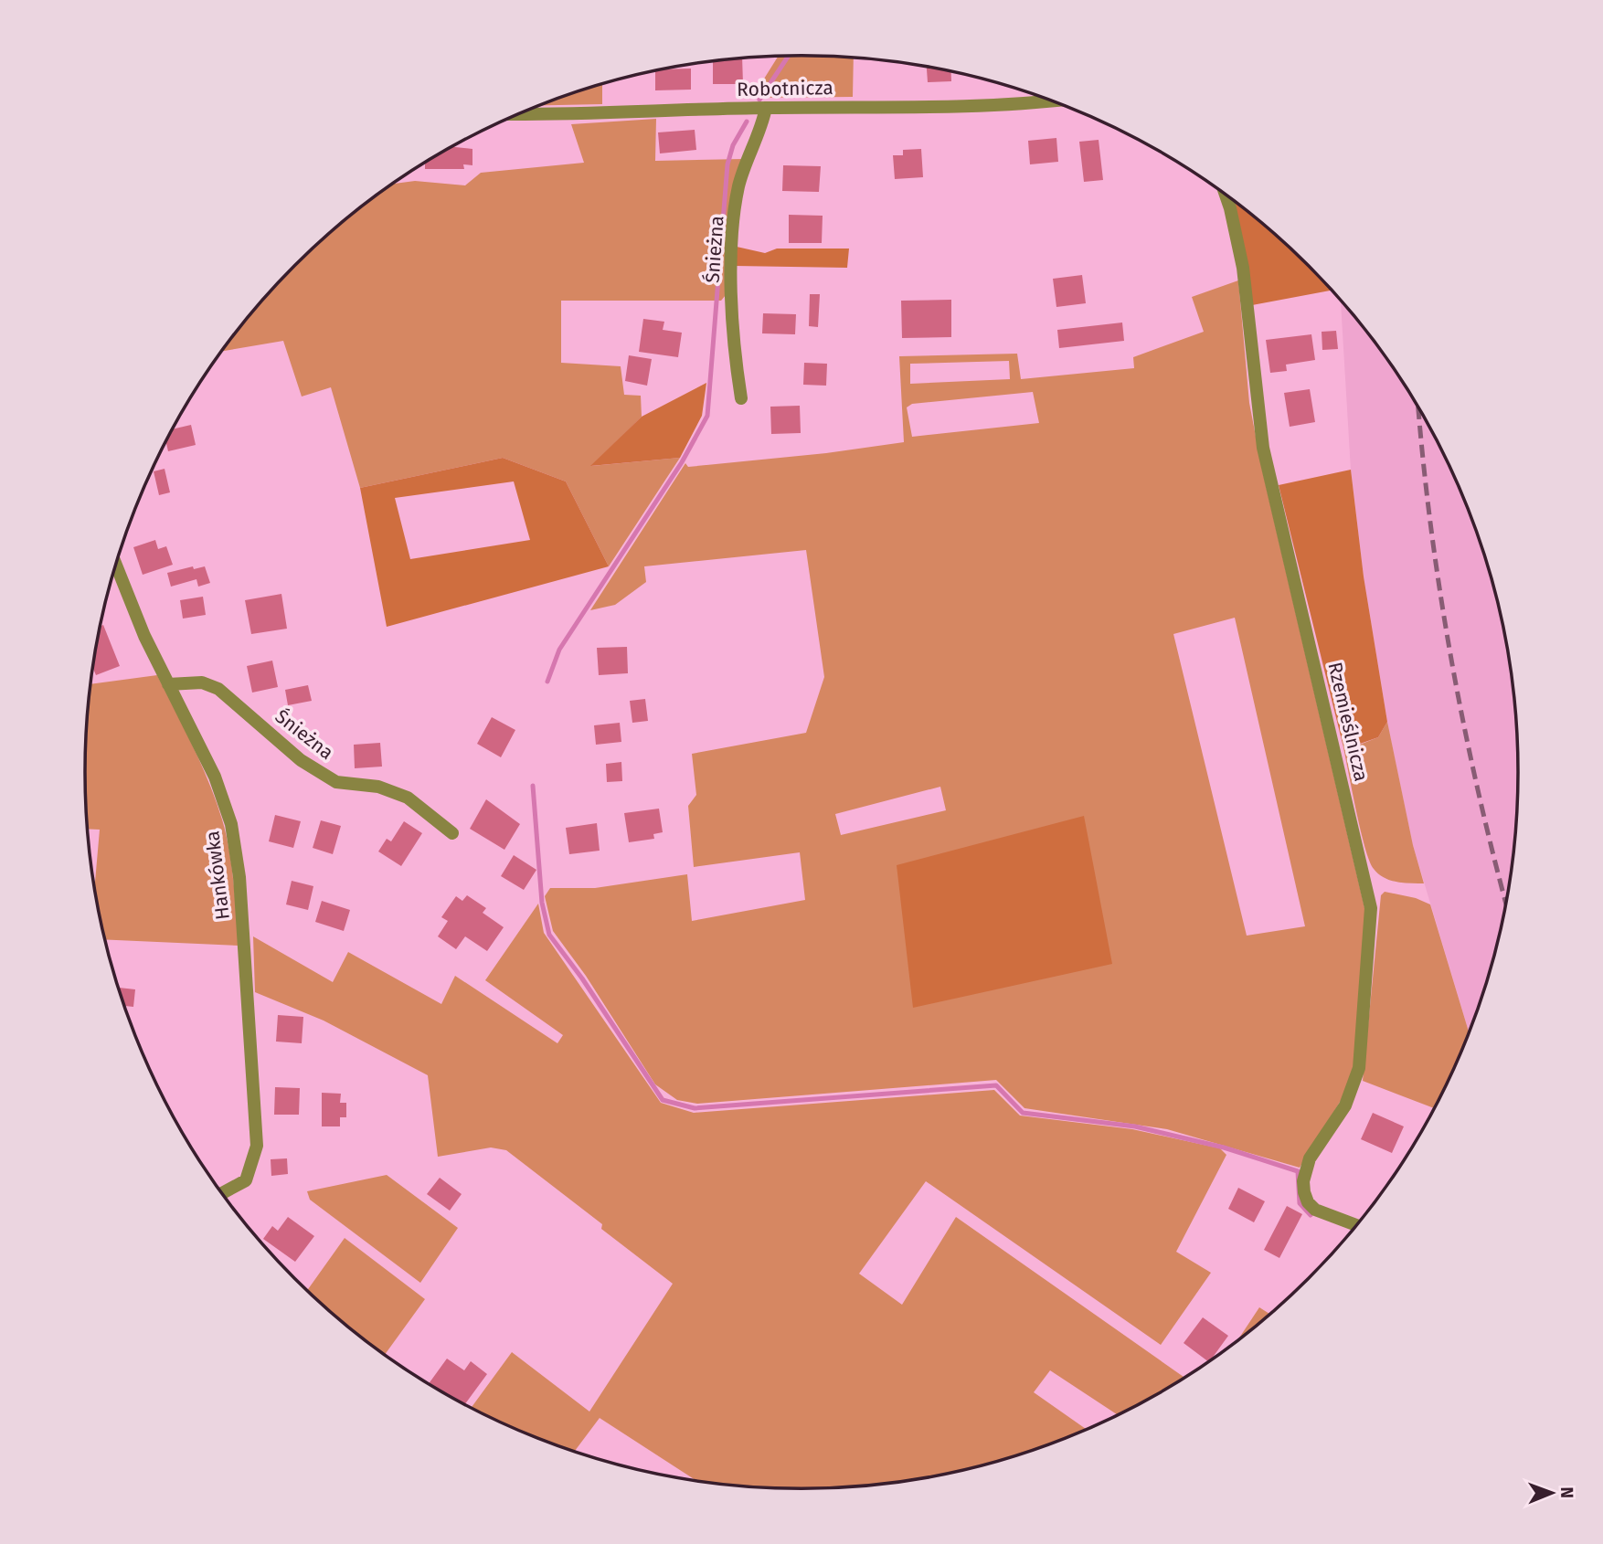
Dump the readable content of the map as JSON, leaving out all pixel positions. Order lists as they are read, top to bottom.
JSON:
{
  "streets": {
    "street": [
      "Robotnicza",
      "Śnieżna",
      "Rzemieślnicza",
      "Hankówka"
    ]
  },
  "crossings": [
    ["Robotnicza", "Śnieżna"],
    ["Śnieżna", "Hankówka"]
  ],
  "north": "right"
}
